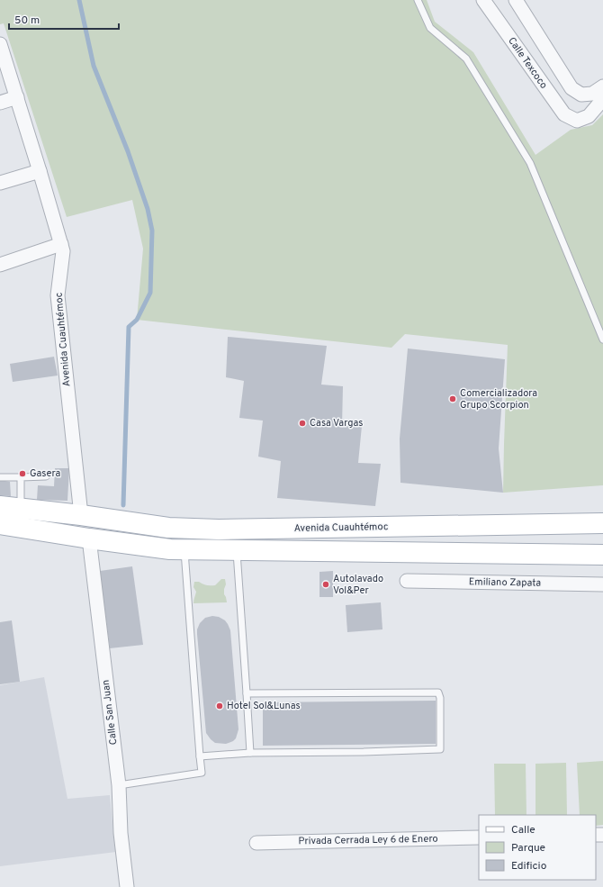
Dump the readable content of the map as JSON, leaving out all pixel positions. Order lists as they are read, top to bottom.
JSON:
{
  "streets": {
    "main road": ["Avenida Cuauhtémoc"],
    "street": [
      "Calle Texcoco",
      "Emiliano Zapata",
      "Calle San Juan",
      "Privada Cerrada Ley 6 de Enero"
    ]
  },
  "places": [
    "Comercializadora Grupo Scorpion",
    "Casa Vargas",
    "Gasera",
    "Autolavado Vol&Per",
    "Hotel Sol&Lunas"
  ],
  "legend": ["Calle", "Parque", "Edificio"],
  "scale_bar": "50 m"
}
